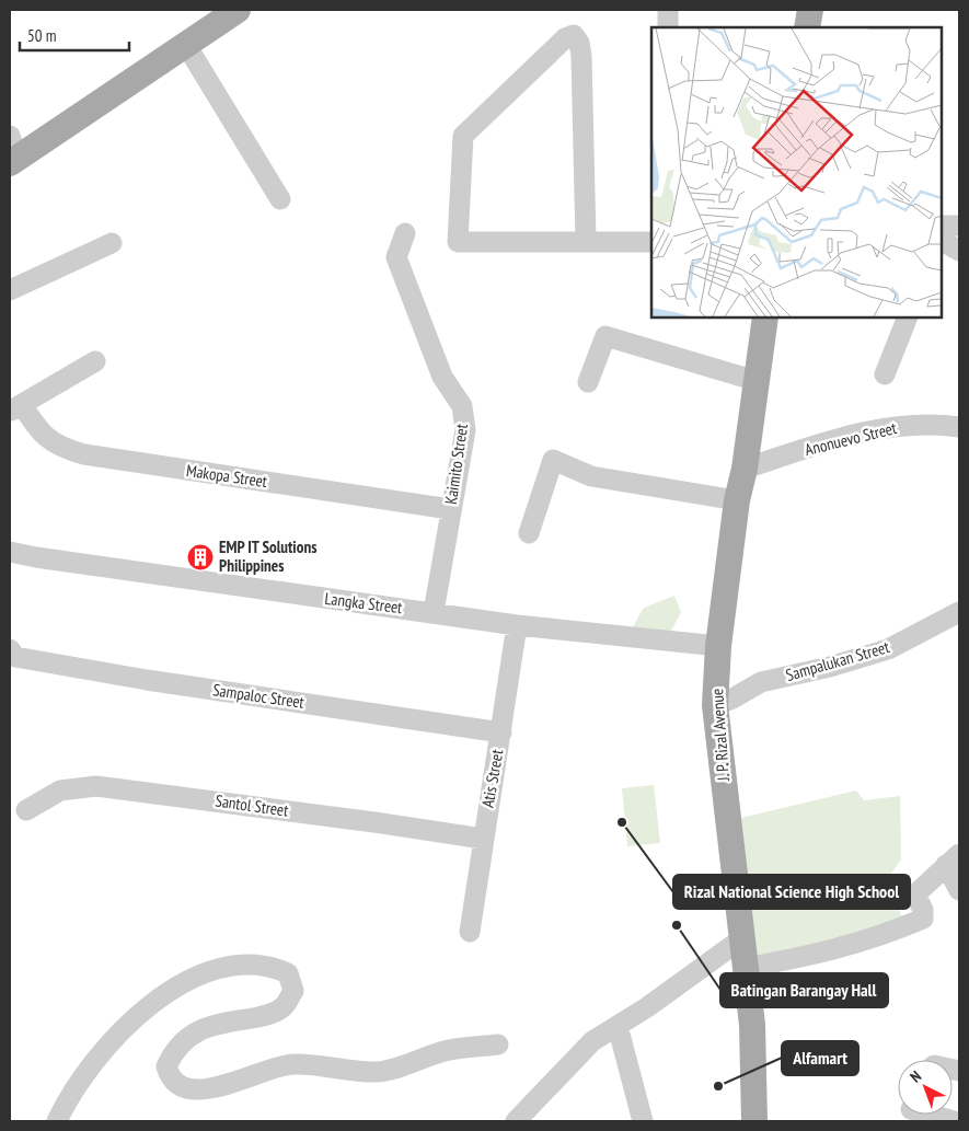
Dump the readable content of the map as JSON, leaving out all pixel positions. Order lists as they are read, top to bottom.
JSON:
{
  "streets": {
    "main road": ["J. P. Rizal Avenue"],
    "street": [
      "Anonuevo Street",
      "Kaimito Street",
      "Makopa Street",
      "Langka Street",
      "Sampalukan Street",
      "Sampaloc Street",
      "Atis Street",
      "Santol Street"
    ]
  },
  "crossings": [
    ["Anonuevo Street", "J. P. Rizal Avenue"],
    ["Kaimito Street", "Makopa Street"],
    ["Kaimito Street", "Langka Street"],
    ["Langka Street", "J. P. Rizal Avenue"],
    ["Langka Street", "Atis Street"],
    ["Sampalukan Street", "J. P. Rizal Avenue"],
    ["Sampaloc Street", "Atis Street"],
    ["Atis Street", "Santol Street"]
  ],
  "places": {
    "building": ["EMP IT Solutions Philippines"],
    "other": ["Rizal National Science High School", "Batingan Barangay Hall", "Alfamart"]
  },
  "scale_bar": "50 m",
  "north": "top left"
}
